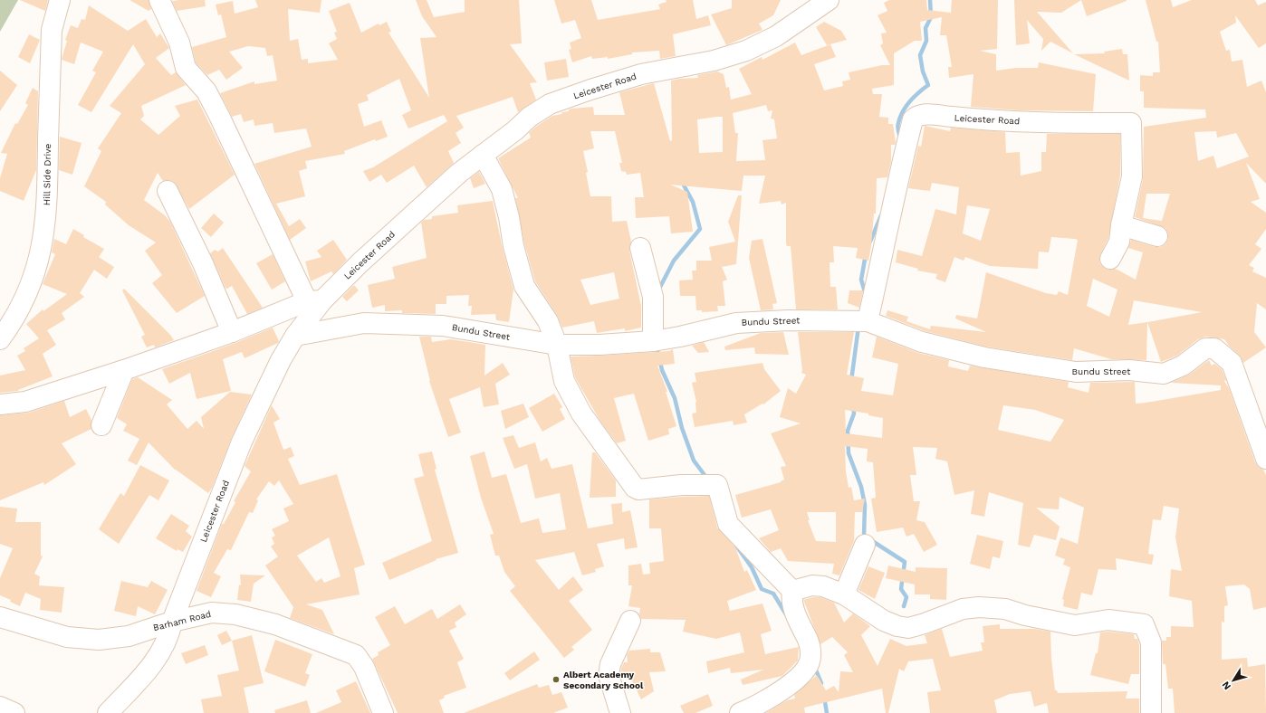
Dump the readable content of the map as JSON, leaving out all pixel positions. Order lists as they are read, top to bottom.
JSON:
{
  "streets": {
    "street": [
      "Leicester Road",
      "Hill Side Drive",
      "Bundu Street",
      "Barham Road"
    ]
  },
  "crossings": [
    ["Leicester Road", "Bundu Street"],
    ["Leicester Road", "Barham Road"]
  ],
  "places": ["Albert Academy Secondary School"],
  "north": "bottom left"
}
